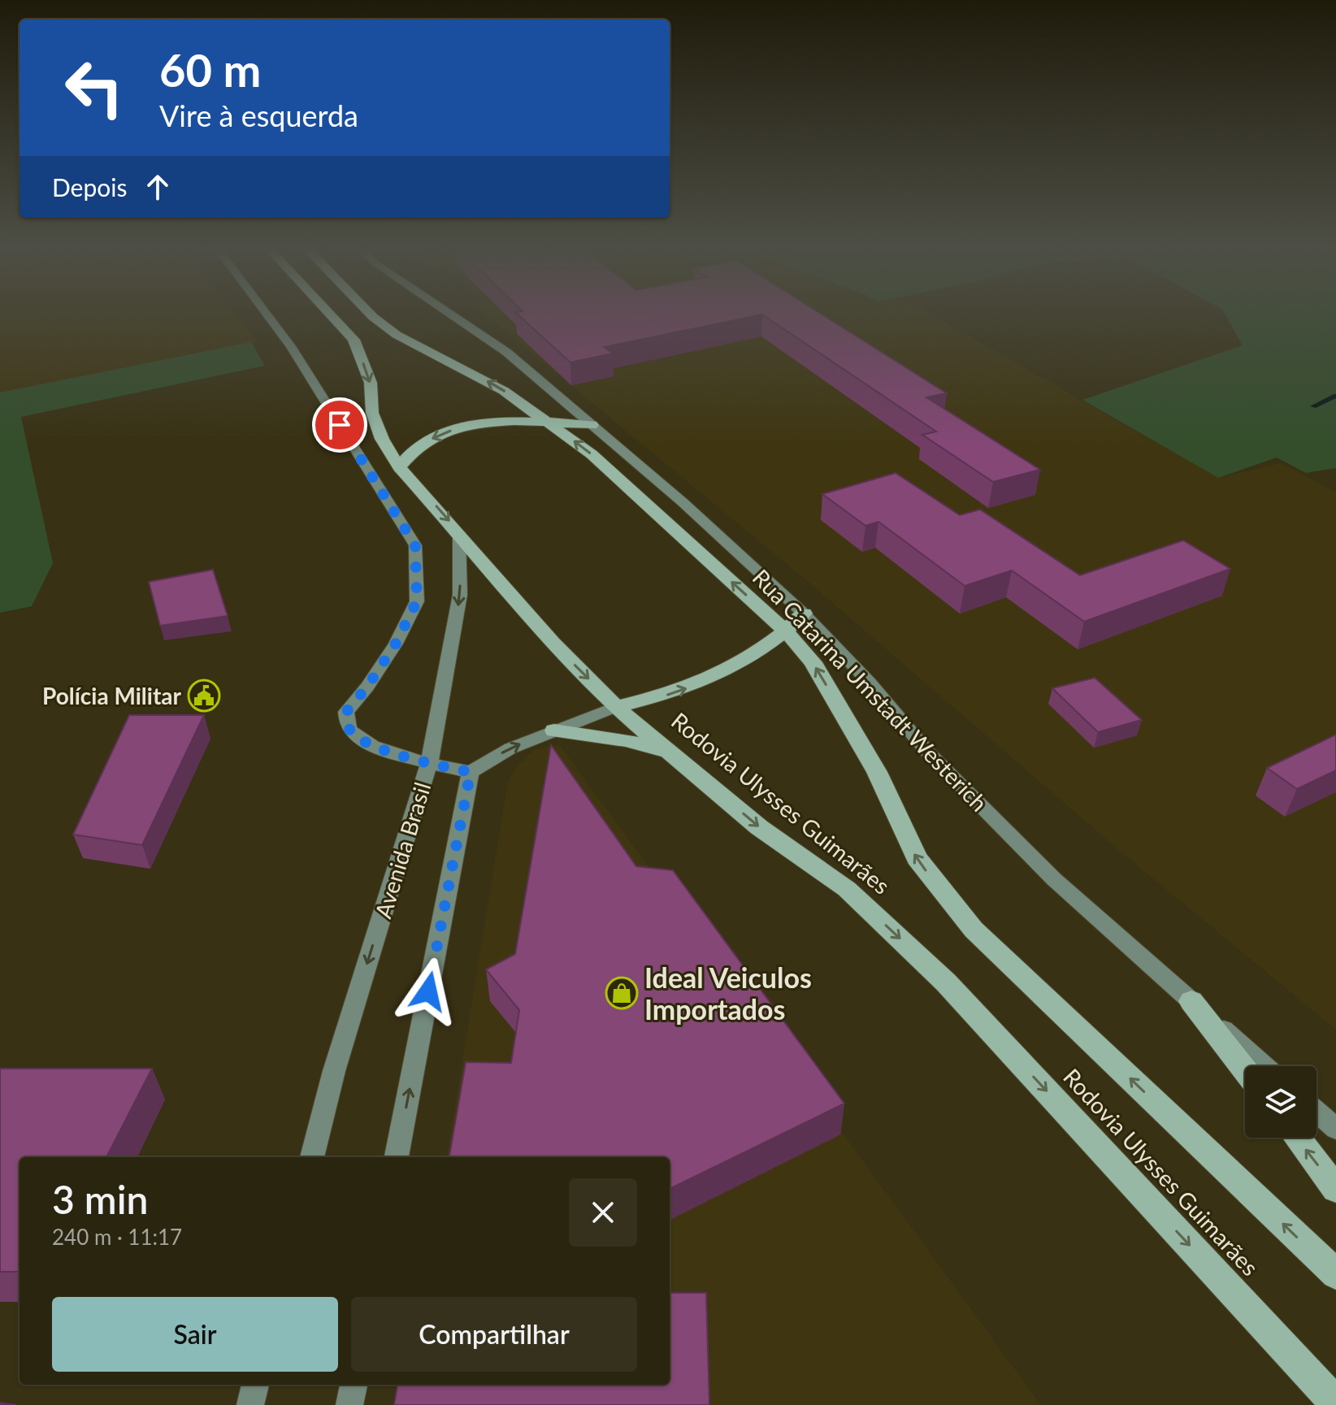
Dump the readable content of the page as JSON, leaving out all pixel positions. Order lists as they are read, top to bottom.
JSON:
{
  "streets": {
    "highway": ["Rodovia Ulysses Guimarães"],
    "street": ["Rua Catarina Umstadt Westerich", "Avenida Brasil"]
  },
  "crossings": [
    ["Rodovia Ulysses Guimarães", "Avenida Brasil"]
  ],
  "places": {
    "public building": ["Polícia Militar"],
    "shop": ["Ideal Veiculos Importados"]
  },
  "page": {
    "turn": ["60 m", "Vire à esquerda"],
    "then": "Depois",
    "heading": ["3 min", "240 m · 11:17"],
    "buttons": ["Sair", "Compartilhar"]
  }
}
